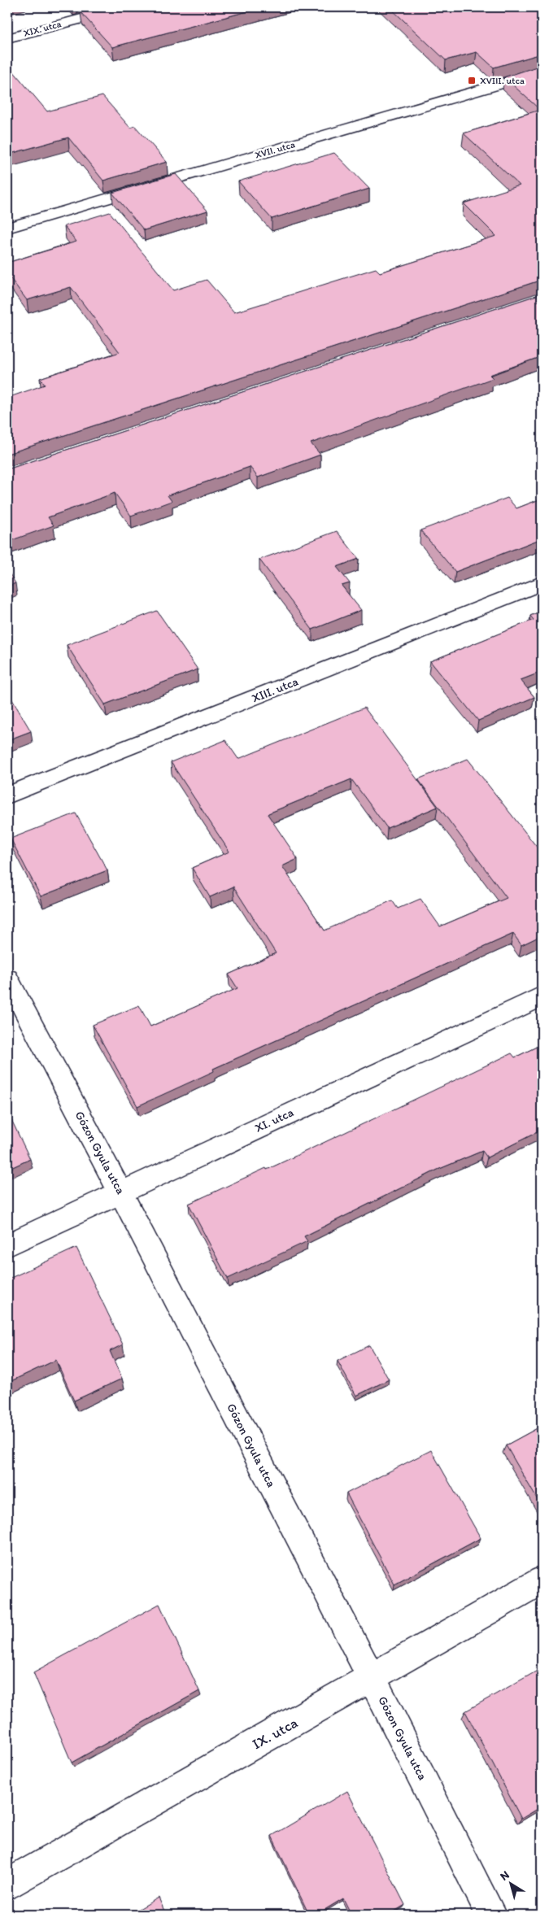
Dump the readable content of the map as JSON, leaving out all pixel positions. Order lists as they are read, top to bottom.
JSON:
{
  "streets": {
    "street": [
      "XIX. utca",
      "XVII. utca",
      "XIII. utca",
      "XI. utca",
      "Gózon Gyula utca",
      "IX. utca"
    ]
  },
  "crossings": [
    ["XI. utca", "Gózon Gyula utca"],
    ["Gózon Gyula utca", "IX. utca"]
  ],
  "places": {
    "transit": ["XVIII. utca"]
  },
  "north": "top left"
}
